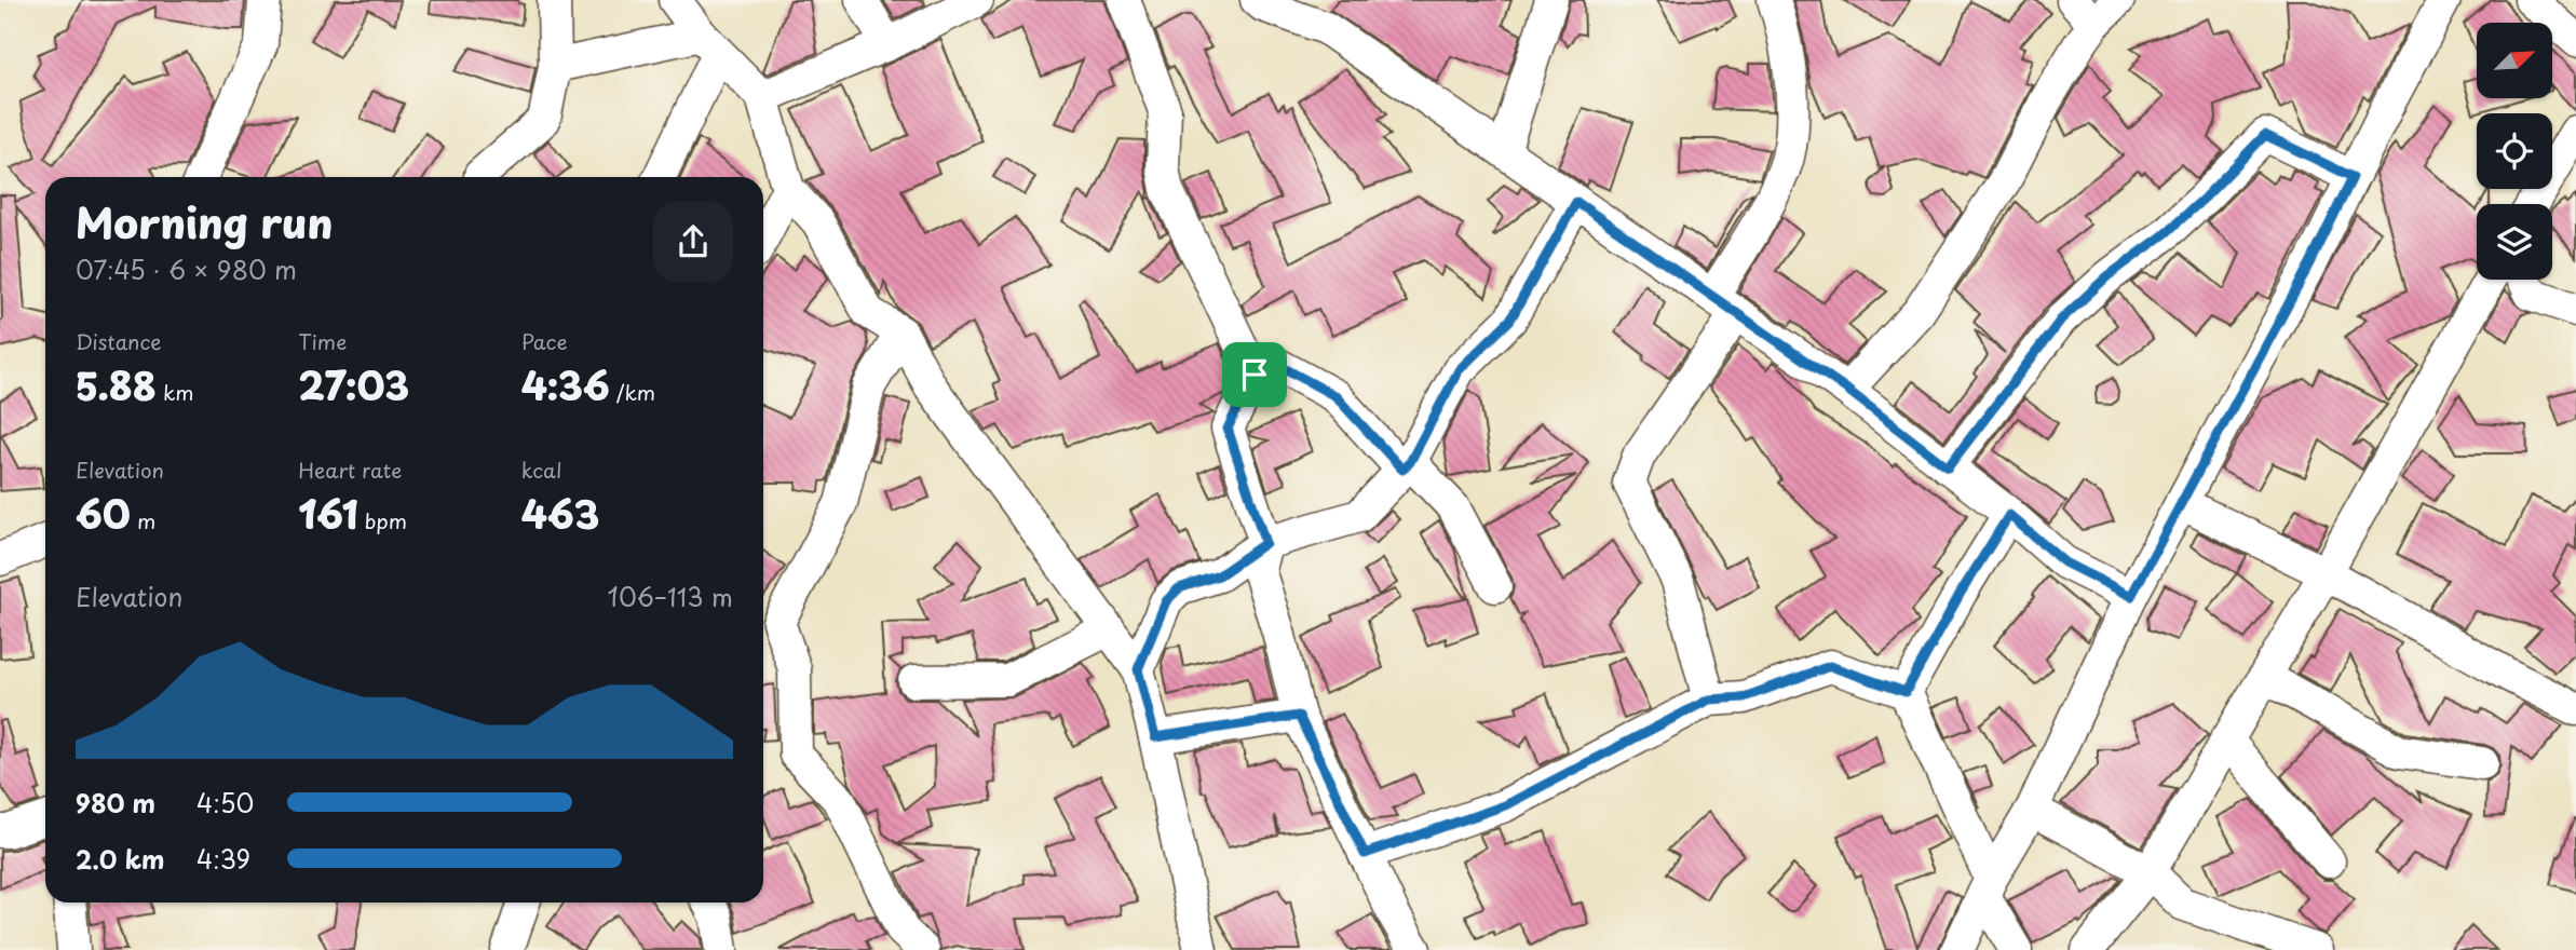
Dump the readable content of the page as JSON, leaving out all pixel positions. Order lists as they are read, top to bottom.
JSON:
{
  "north": "top right",
  "page": {
    "heading": ["Morning run", "07:45 · 6 × 980 m"],
    "stats": [
      ["Distance", "5.88 km"],
      ["Time", "27:03"],
      ["Pace", "4:36 /km"],
      ["Elevation", "60 m"],
      ["Heart rate", "161 bpm"],
      ["kcal", "463"]
    ],
    "chart": ["Elevation", "106–113 m"],
    "list": [
      {
        "name": "980 m",
        "note": "4:50"
      },
      {
        "name": "2.0 km",
        "note": "4:39"
      }
    ]
  }
}
